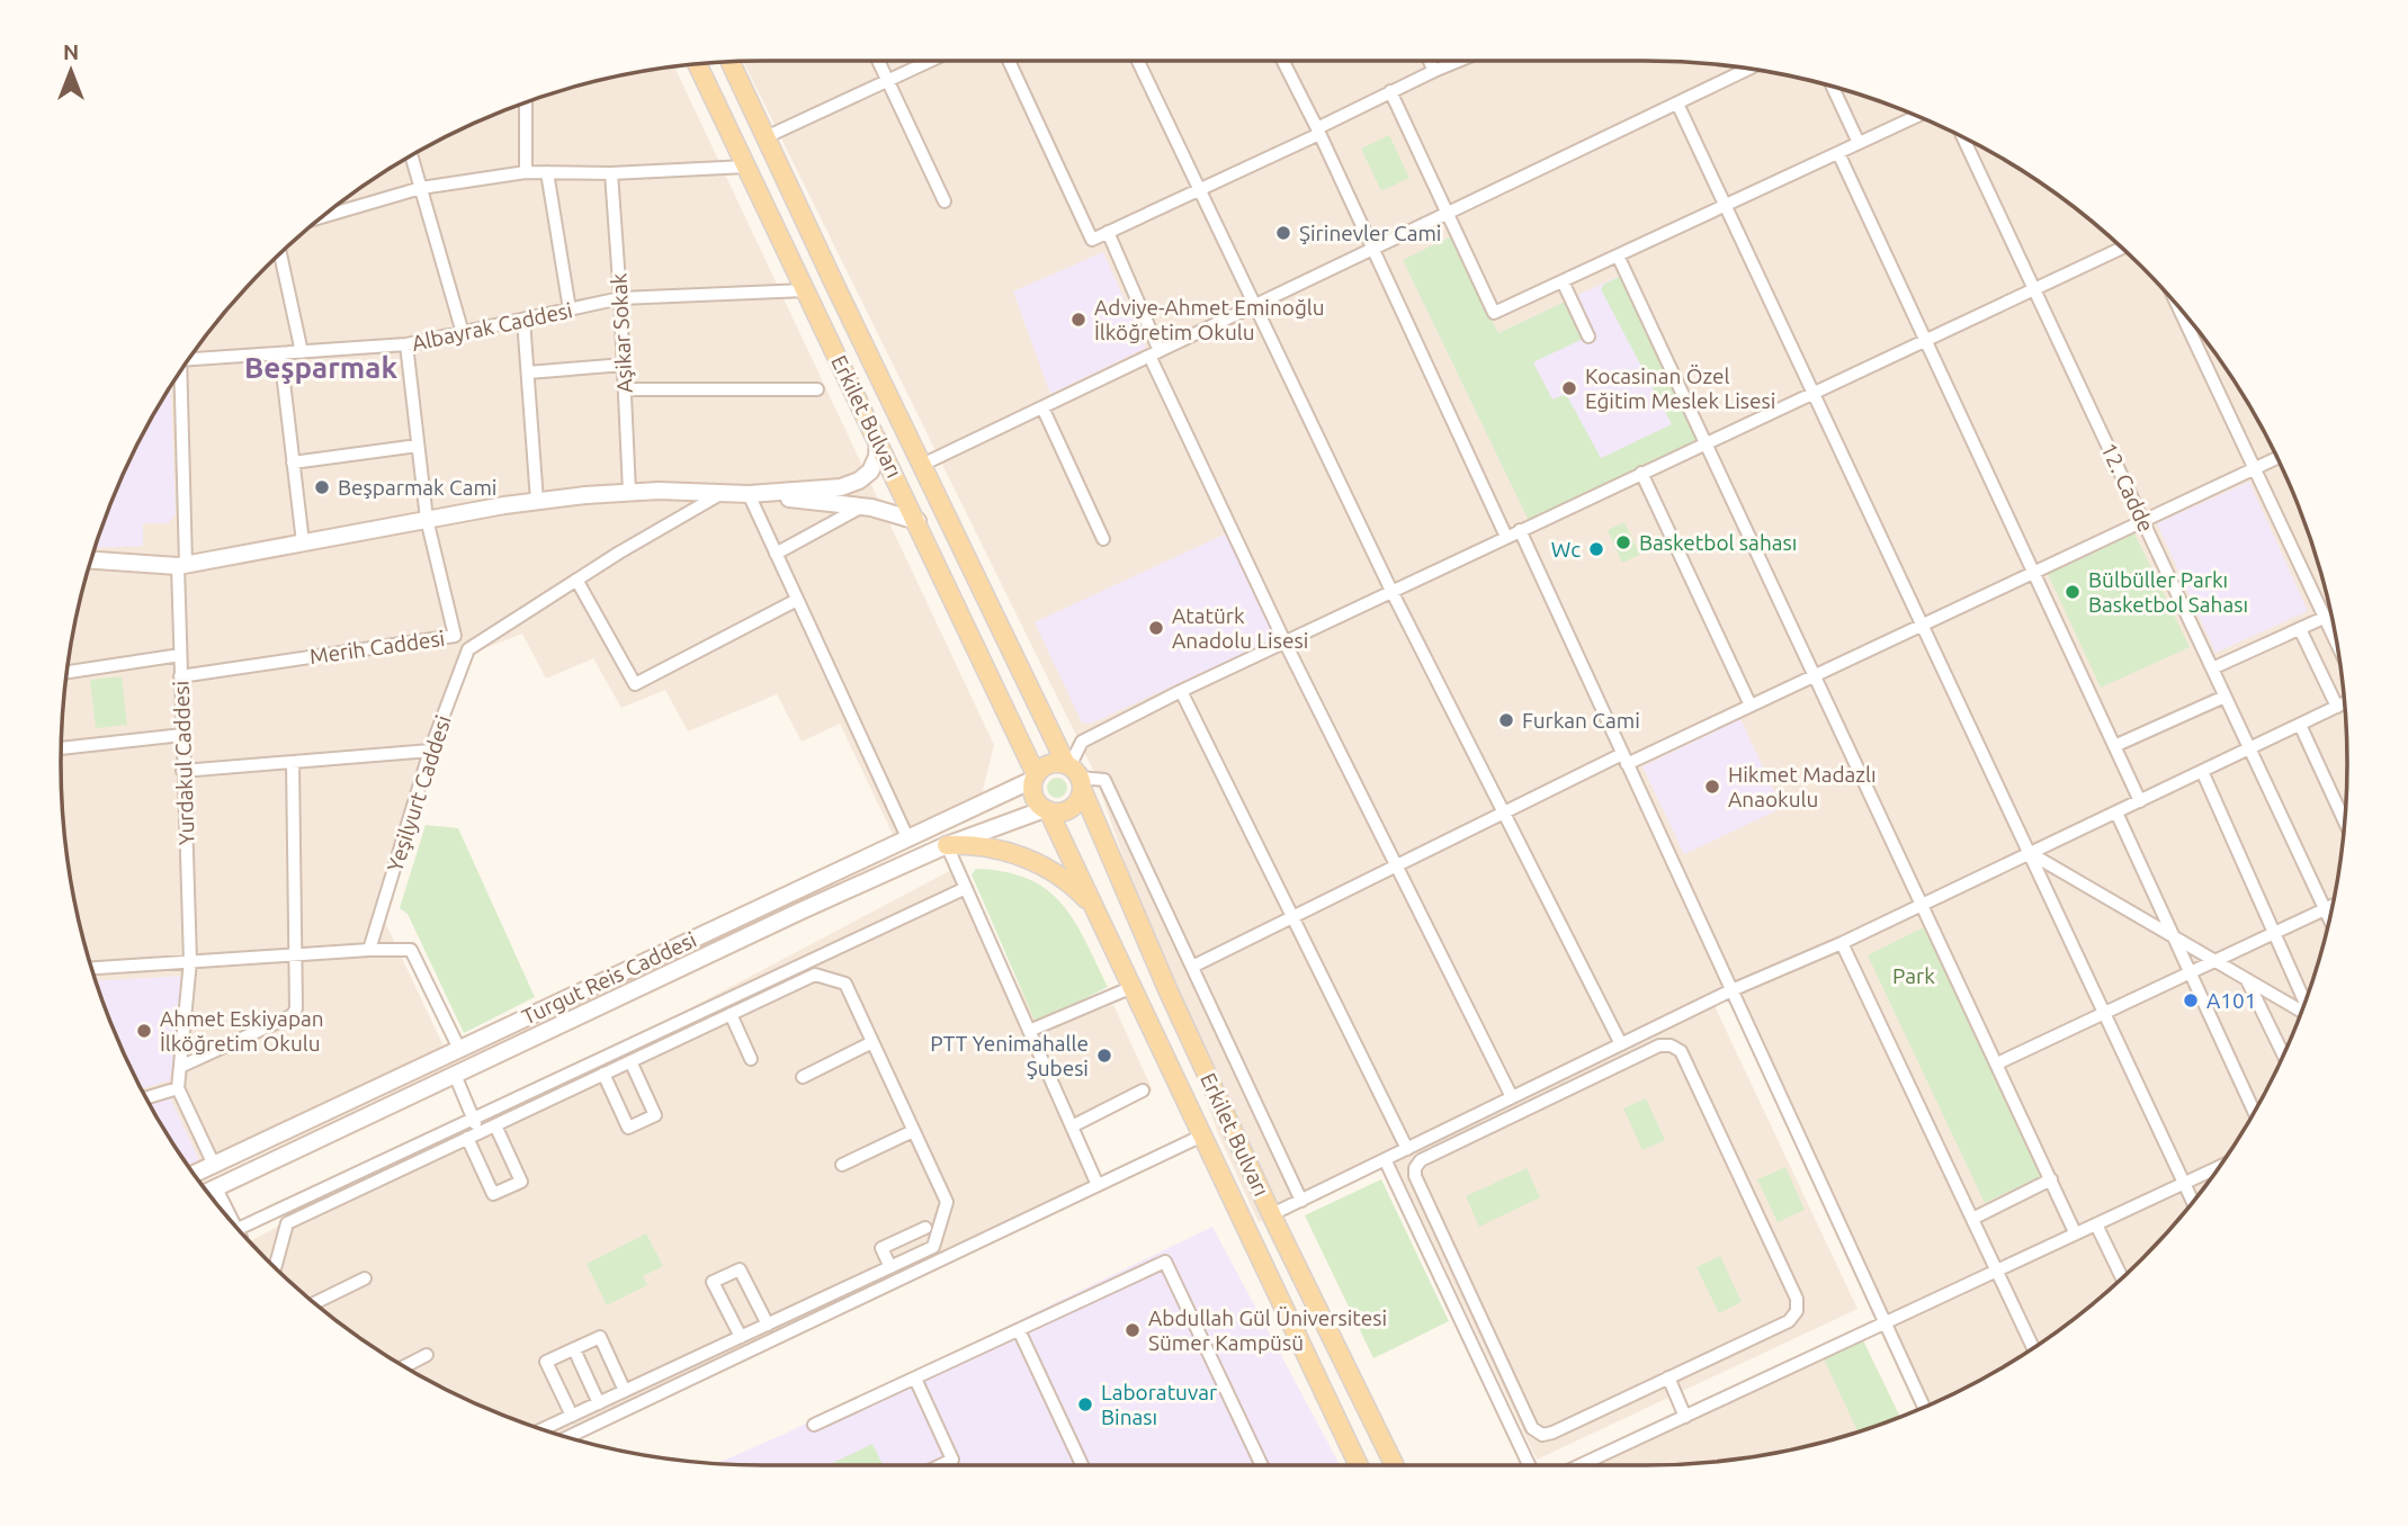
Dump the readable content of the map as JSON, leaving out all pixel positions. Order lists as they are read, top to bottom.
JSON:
{
  "streets": {
    "main road": ["Erkilet Bulvarı"],
    "street": [
      "Albayrak Caddesi",
      "Aşikar Sokak",
      "12. Cadde",
      "Merih Caddesi",
      "Yurdakul Caddesi",
      "Yeşilyurt Caddesi",
      "Turgut Reis Caddesi"
    ]
  },
  "crossings": [
    ["Albayrak Caddesi", "Aşikar Sokak"],
    ["Albayrak Caddesi", "Erkilet Bulvarı"],
    ["Albayrak Caddesi", "Merih Caddesi"],
    ["Erkilet Bulvarı", "Turgut Reis Caddesi"],
    ["Merih Caddesi", "Yurdakul Caddesi"]
  ],
  "districts": ["Beşparmak"],
  "parks": ["Park"],
  "places": [
    "Şirinevler Cami",
    "Adviye-Ahmet Eminoğlu İlköğretim Okulu",
    "Kocasinan Özel Eğitim Meslek Lisesi",
    "Beşparmak Cami",
    "Basketbol sahası",
    "Wc",
    "Bülbüller Parkı Basketbol Sahası",
    "Atatürk Anadolu Lisesi",
    "Furkan Cami",
    "Hikmet Madazlı Anaokulu",
    "A101",
    "Ahmet Eskiyapan İlköğretim Okulu",
    "PTT Yenimahalle Şubesi",
    "Abdullah Gül Üniversitesi Sümer Kampüsü",
    "Laboratuvar Binası"
  ],
  "north": "top"
}
